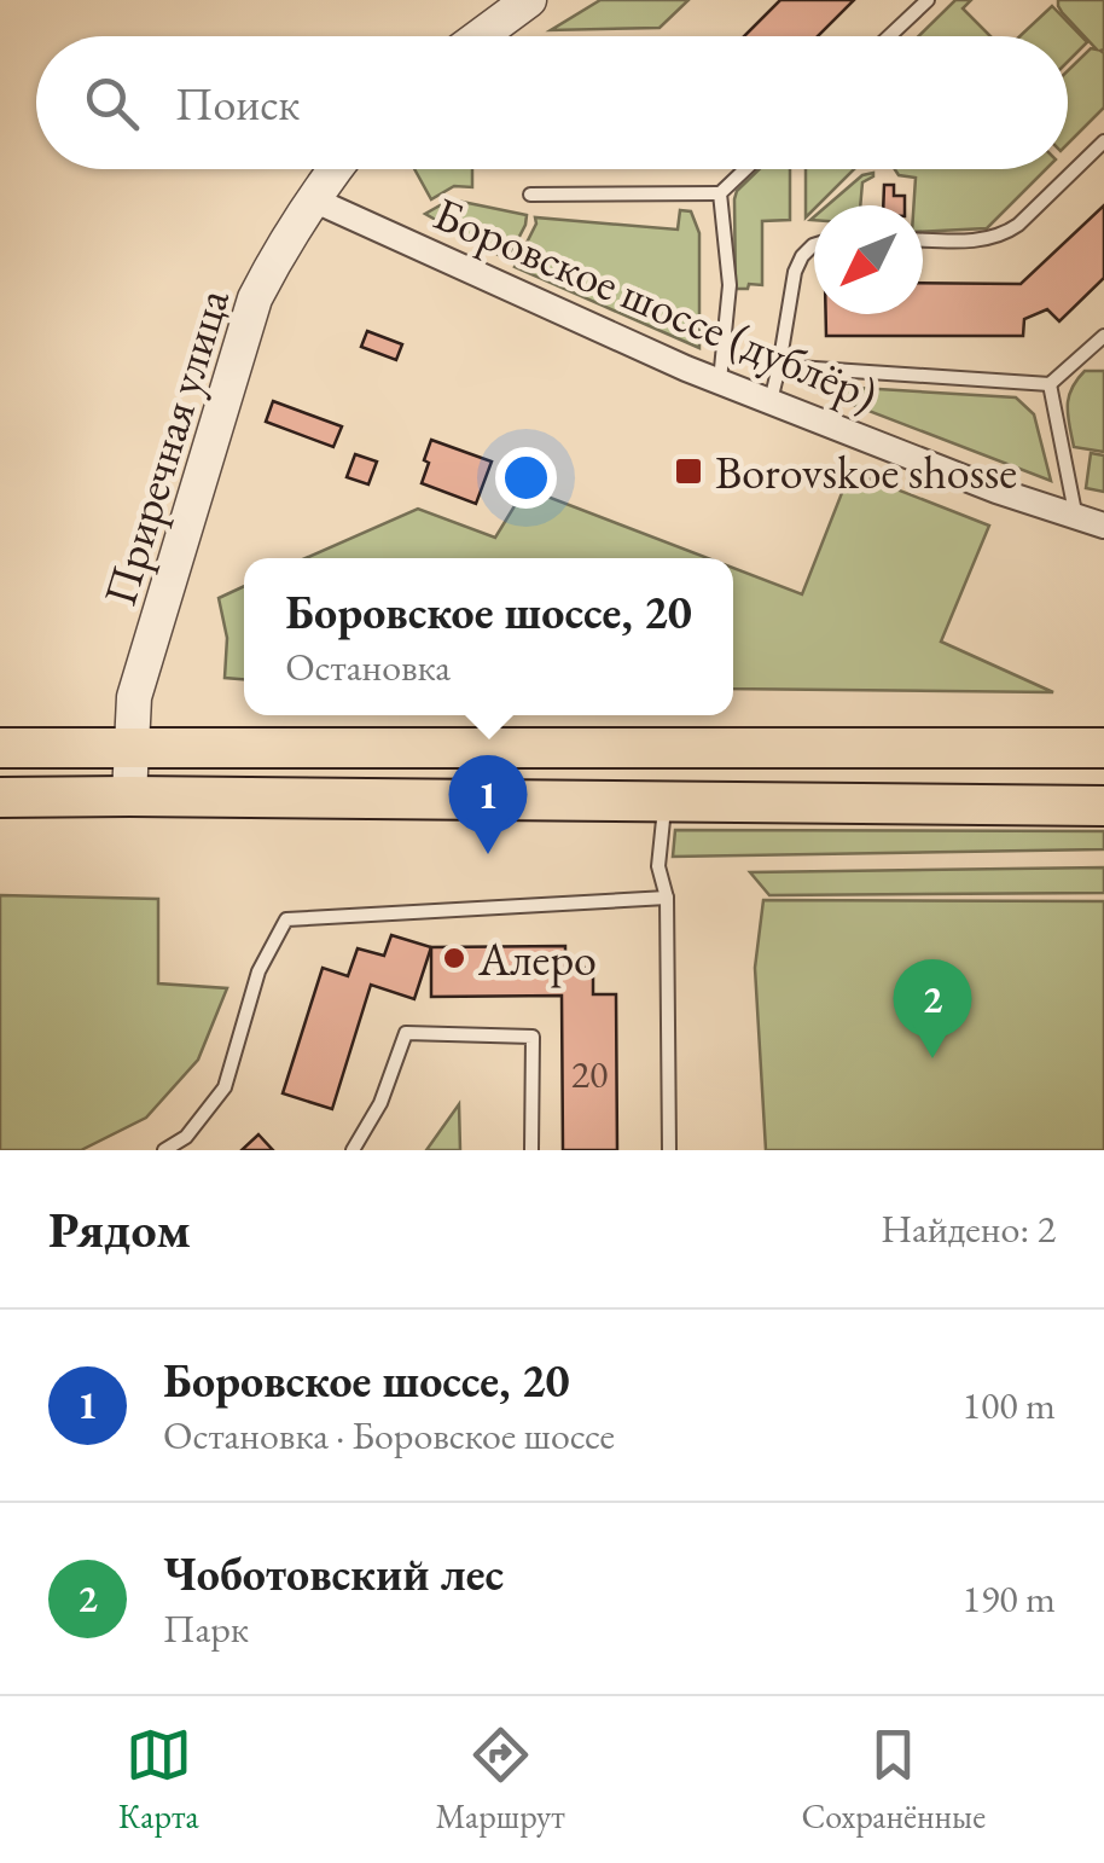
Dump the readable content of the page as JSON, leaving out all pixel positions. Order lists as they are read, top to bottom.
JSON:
{
  "streets": {
    "street": ["Боровское шоссе (дублёр)", "Приречная улица"]
  },
  "crossings": [
    ["Боровское шоссе (дублёр)", "Приречная улица"]
  ],
  "places": {
    "transit": ["Borovskoe shosse"],
    "other": ["Алеро"]
  },
  "house_numbers": ["20"],
  "north": "bottom left",
  "page": {
    "search": "Поиск",
    "popup": ["Боровское шоссе, 20", "Остановка"],
    "pins": ["1", "2"],
    "heading": ["Рядом", "Найдено: 2"],
    "list": [
      {
        "mark": "1",
        "name": "Боровское шоссе, 20",
        "note": "Остановка · Боровское шоссе",
        "value": "100 m"
      },
      {
        "mark": "2",
        "name": "Чоботовский лес",
        "note": "Парк",
        "value": "190 m"
      }
    ],
    "nav": ["Карта", "Маршрут", "Сохранённые"]
  }
}
